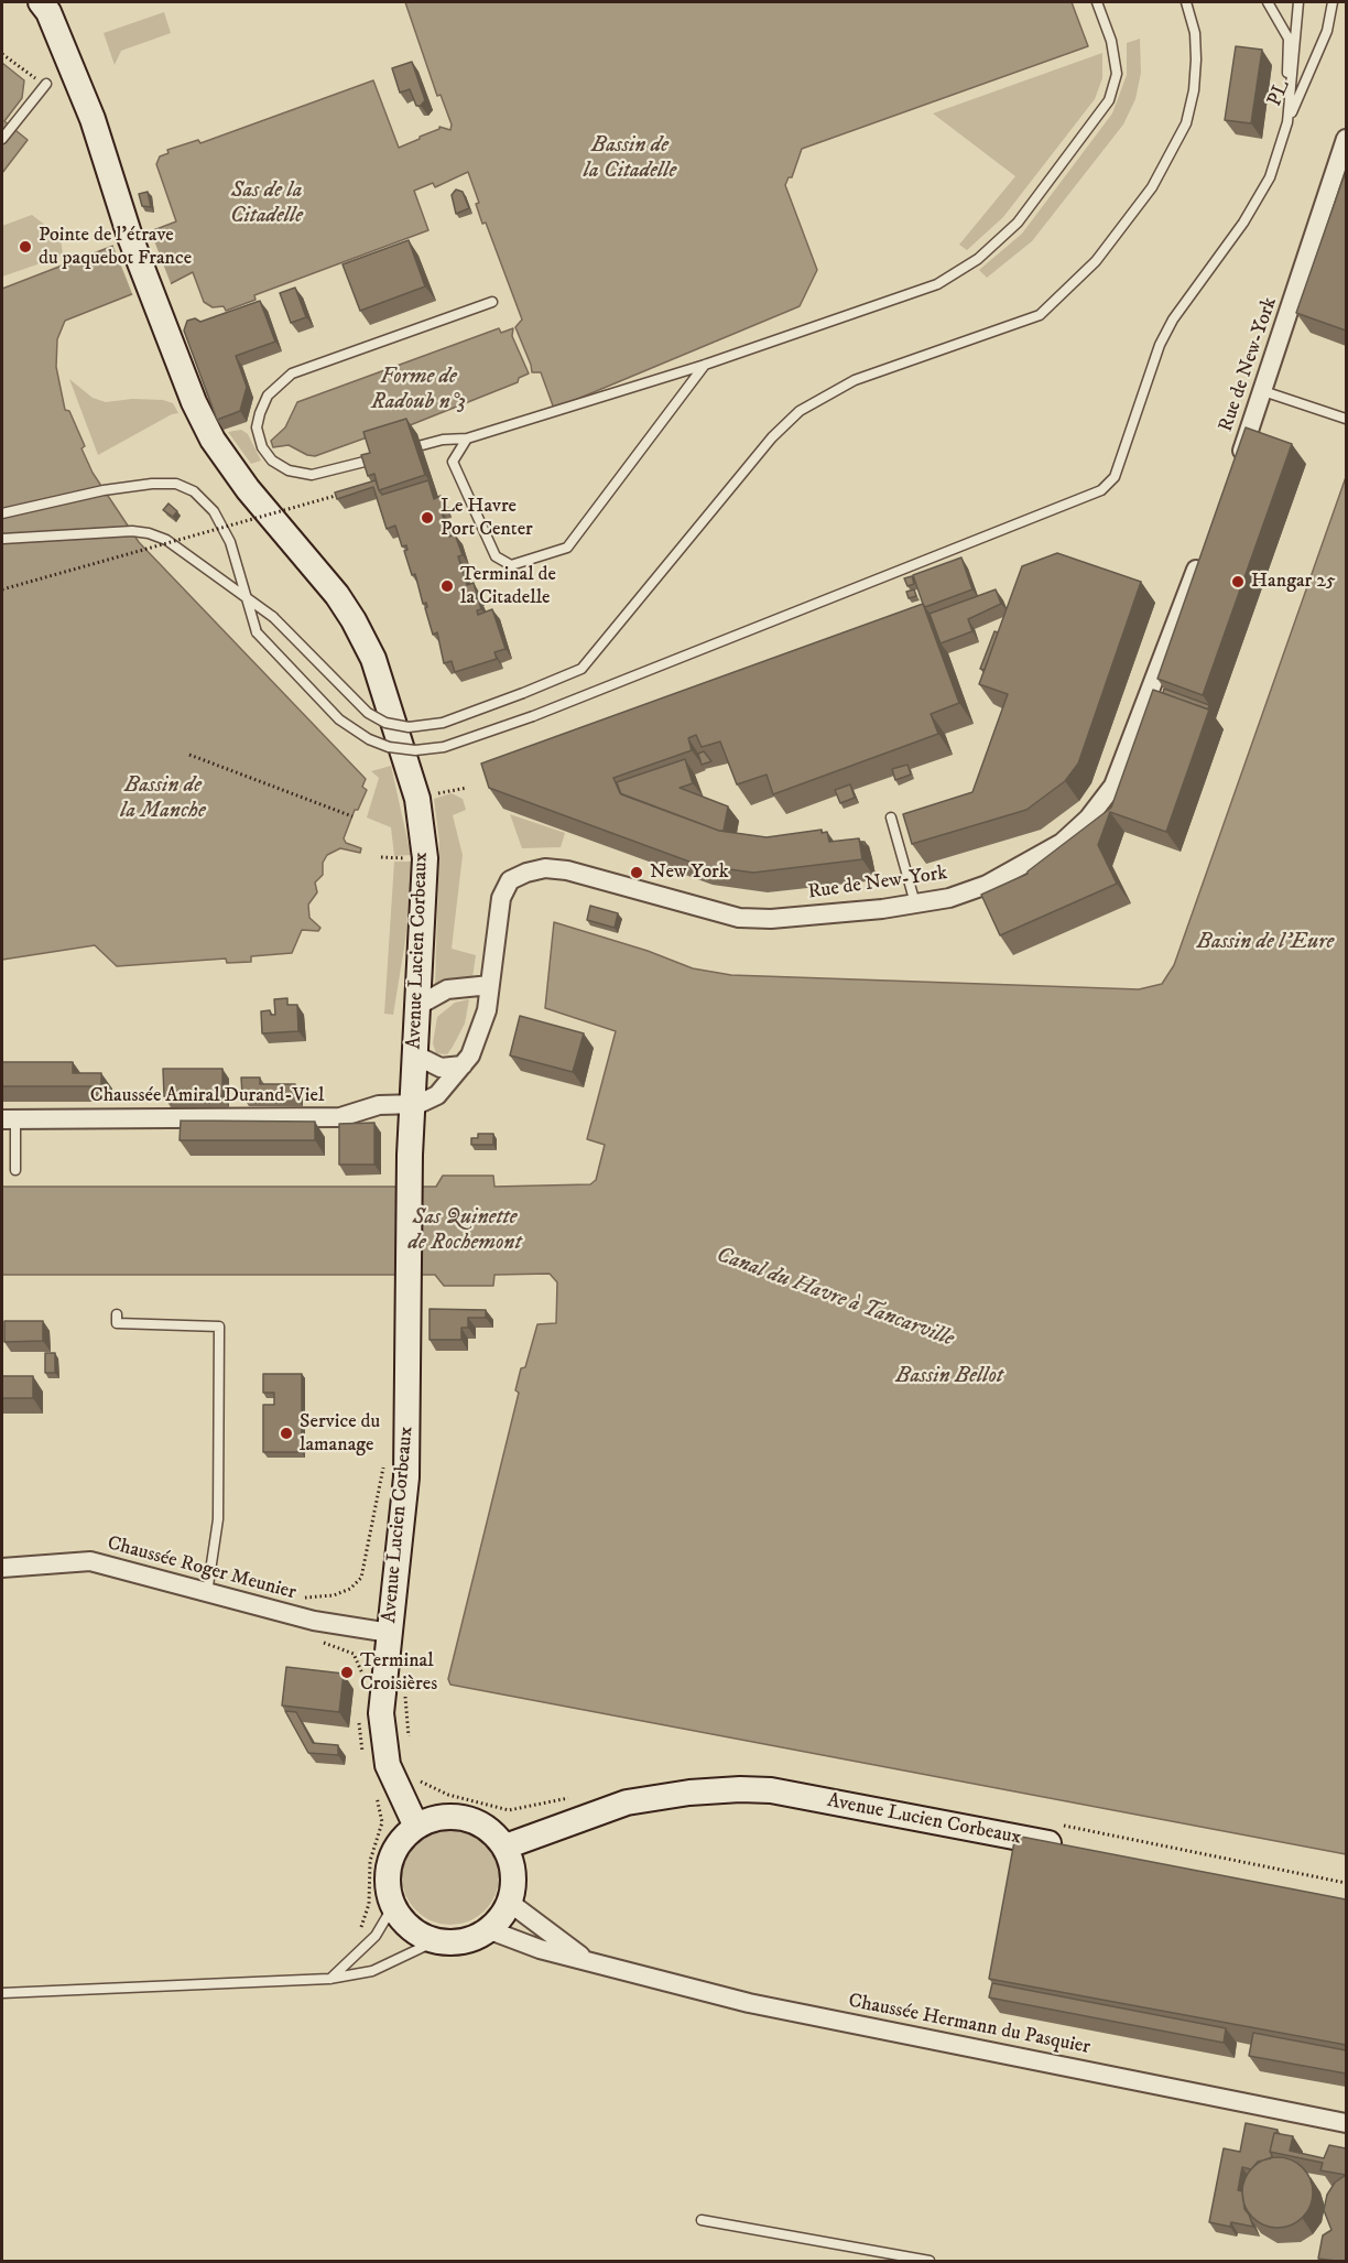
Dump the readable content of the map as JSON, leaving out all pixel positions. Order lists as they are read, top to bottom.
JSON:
{
  "streets": {
    "main road": ["Avenue Lucien Corbeaux"],
    "street": [
      "Rue de New-York",
      "Chaussée Amiral Durand-Viel",
      "Chaussée Roger Meunier",
      "Chaussée Hermann du Pasquier"
    ],
    "lane": ["PL"]
  },
  "crossings": [
    ["Rue de New-York", "Avenue Lucien Corbeaux"],
    ["Rue de New-York", "Chaussée Amiral Durand-Viel"],
    ["Avenue Lucien Corbeaux", "Chaussée Amiral Durand-Viel"],
    ["Avenue Lucien Corbeaux", "Chaussée Roger Meunier"],
    ["Avenue Lucien Corbeaux", "Chaussée Hermann du Pasquier"]
  ],
  "water": [
    "Bassin de la Citadelle",
    "Sas de la Citadelle",
    "Forme de Radoub n°3",
    "Bassin de la Manche",
    "Bassin de l'Eure",
    "Sas Quinette de Rochemont",
    "Canal du Havre à Tancarville",
    "Bassin Bellot"
  ],
  "places": [
    "Pointe de l’étrave du paquebot France",
    "Le Havre Port Center",
    "Hangar 25",
    "Terminal de la Citadelle",
    "New York",
    "Service du lamanage",
    "Terminal Croisières"
  ]
}
